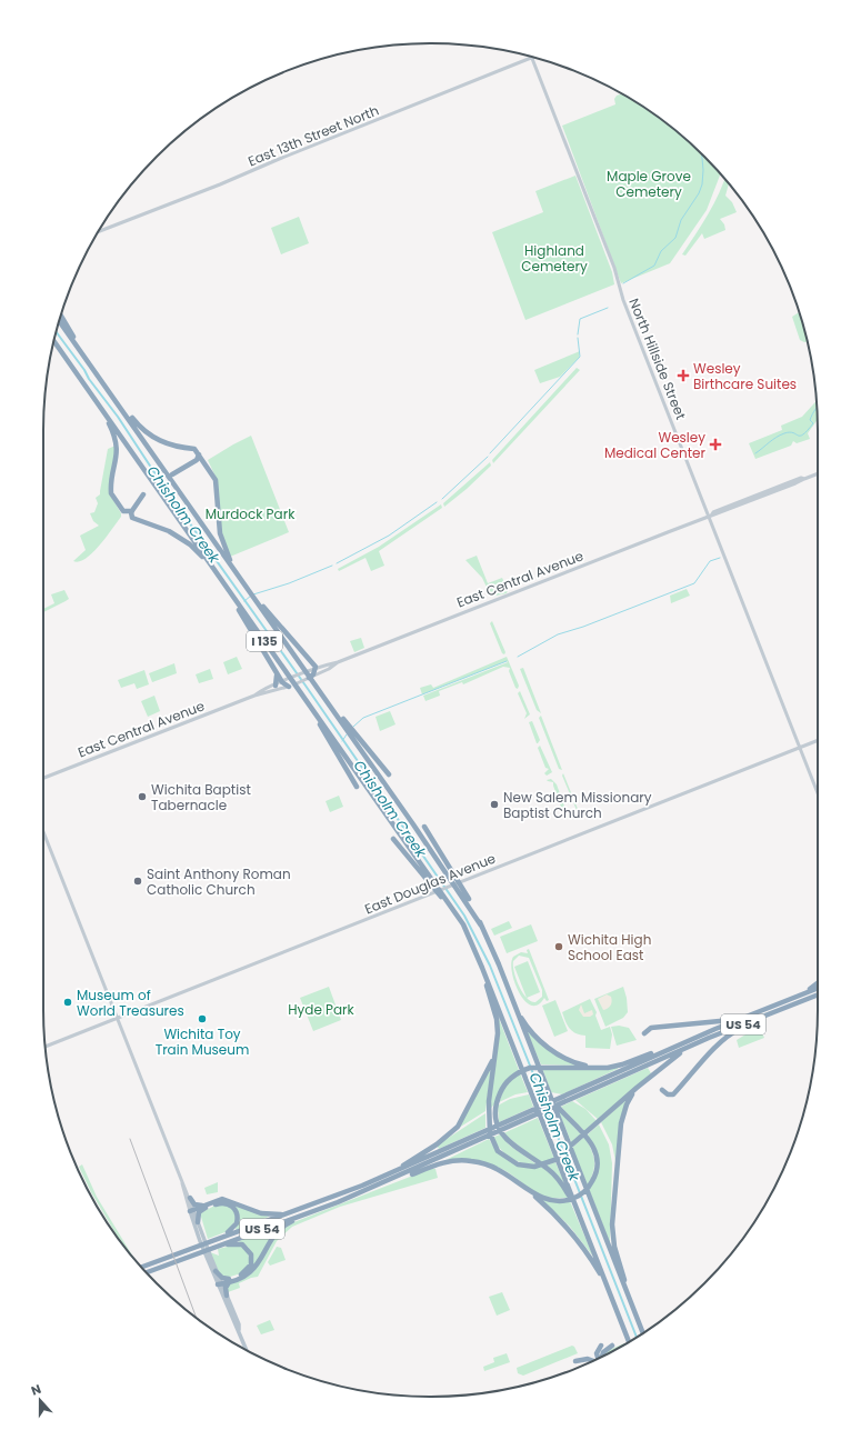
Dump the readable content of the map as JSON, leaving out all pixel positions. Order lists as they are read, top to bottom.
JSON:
{
  "streets": {
    "highway": ["I 135", "US 54"],
    "main road": [
      "East 13th Street North",
      "North Hillside Street",
      "East Central Avenue",
      "East Douglas Avenue"
    ]
  },
  "crossings": [
    ["East 13th Street North", "North Hillside Street"],
    ["North Hillside Street", "East Central Avenue"],
    ["North Hillside Street", "East Douglas Avenue"]
  ],
  "water": ["Chisholm Creek"],
  "parks": [
    "Maple Grove Cemetery",
    "Highland Cemetery",
    "Murdock Park",
    "Hyde Park"
  ],
  "places": {
    "health": ["Wesley Birthcare Suites", "Wesley Medical Center"],
    "other": [
      "Wichita Baptist Tabernacle",
      "New Salem Missionary Baptist Church",
      "Saint Anthony Roman Catholic Church",
      "Wichita High School East",
      "Museum of World Treasures",
      "Wichita Toy Train Museum"
    ]
  },
  "north": "top"
}
